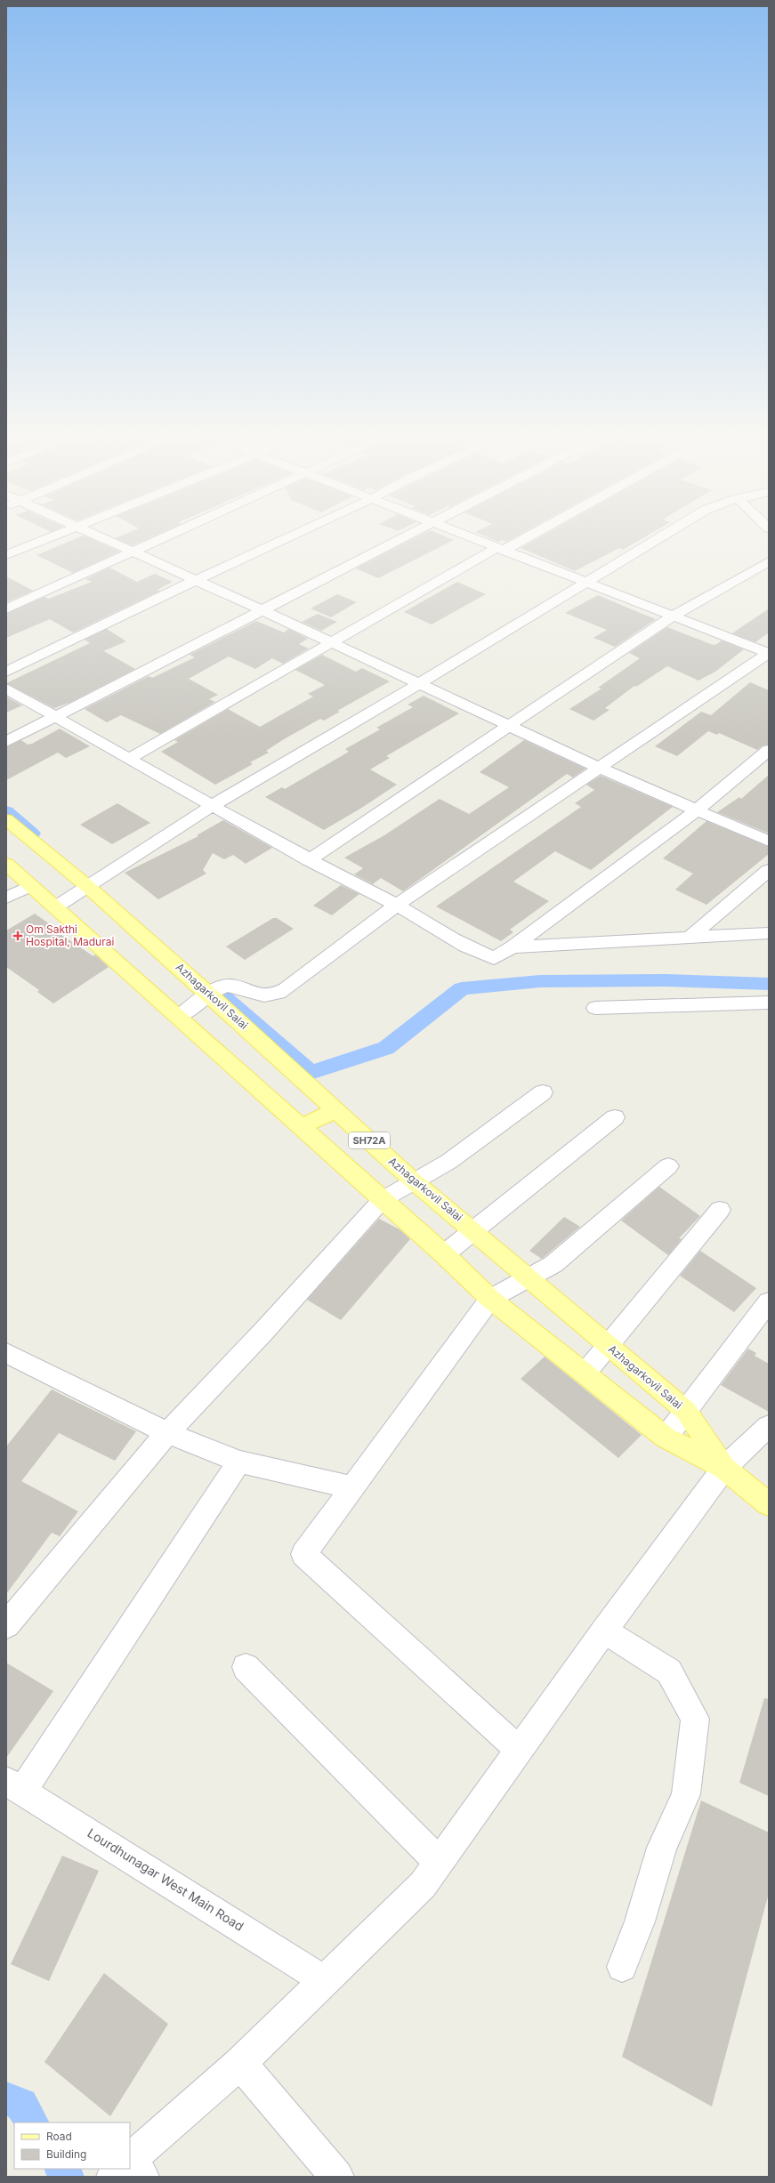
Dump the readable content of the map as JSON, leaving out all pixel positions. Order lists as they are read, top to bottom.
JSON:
{
  "streets": {
    "main road": ["Azhagarkovil Salai", "SH72A"],
    "street": ["Lourdhunagar West Main Road"]
  },
  "places": {
    "health": ["Om Sakthi Hospital, Madurai"]
  },
  "legend": ["Road", "Building"]
}
